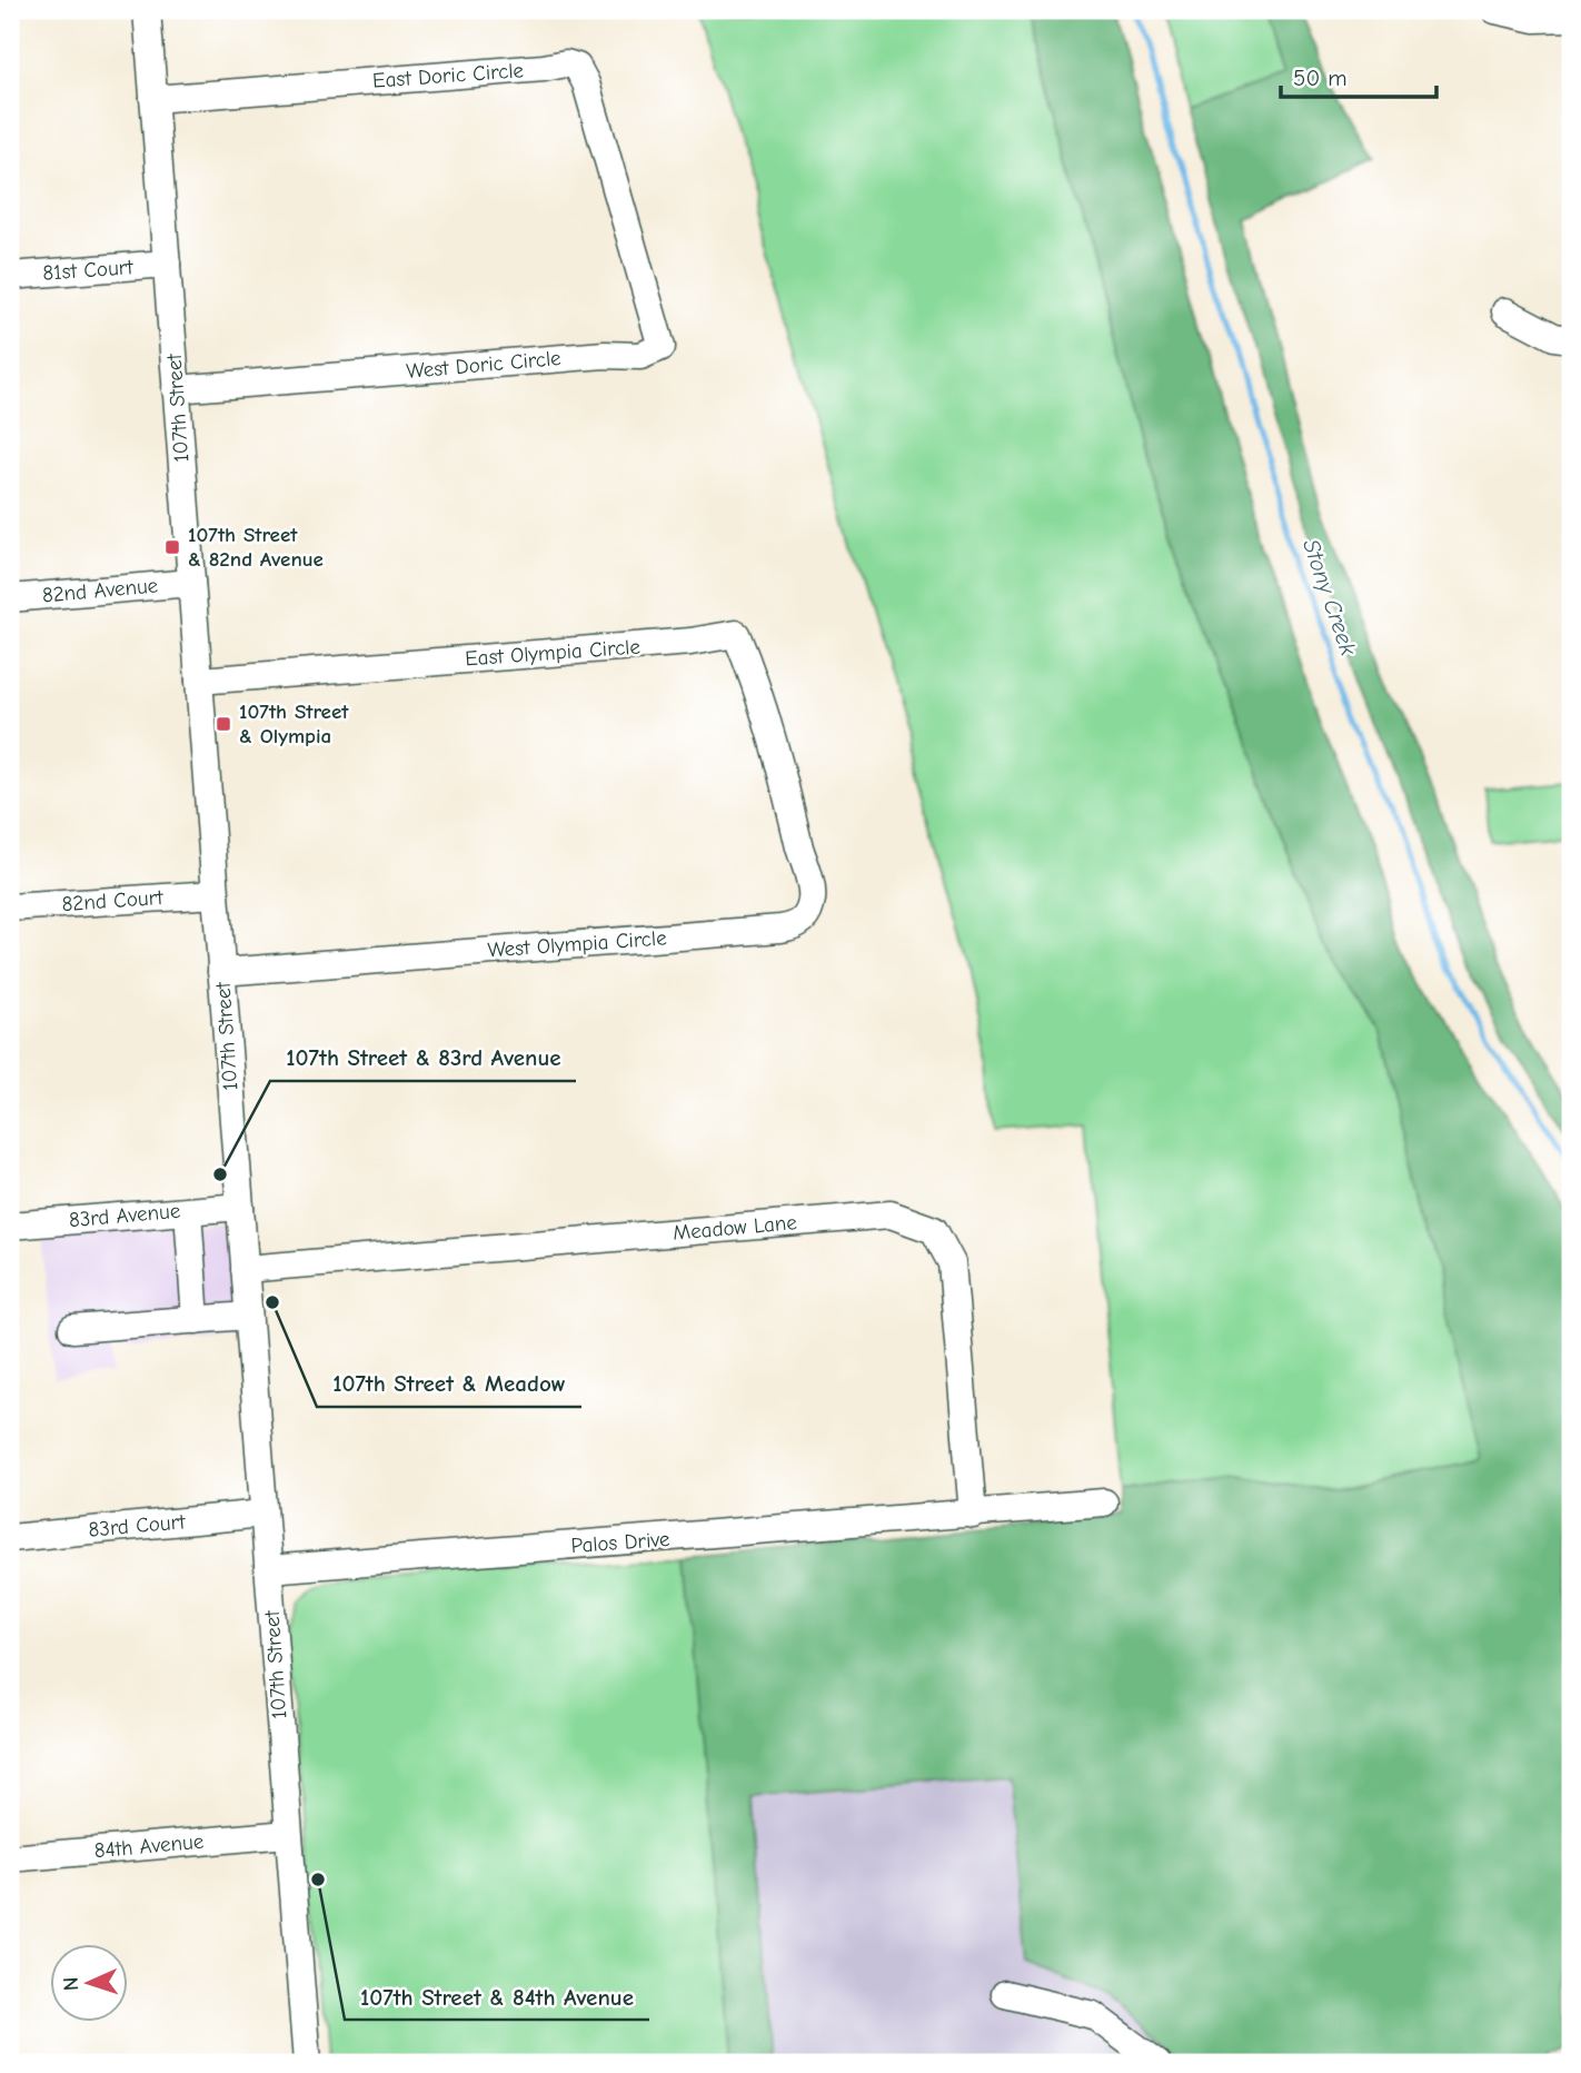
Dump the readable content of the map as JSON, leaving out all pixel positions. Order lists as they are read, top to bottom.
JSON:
{
  "streets": {
    "street": [
      "East Doric Circle",
      "81st Court",
      "West Doric Circle",
      "107th Street",
      "82nd Avenue",
      "East Olympia Circle",
      "82nd Court",
      "West Olympia Circle",
      "83rd Avenue",
      "Meadow Lane",
      "83rd Court",
      "Palos Drive",
      "84th Avenue"
    ]
  },
  "crossings": [
    ["East Doric Circle", "West Doric Circle"],
    ["East Doric Circle", "107th Street"],
    ["81st Court", "107th Street"],
    ["West Doric Circle", "107th Street"],
    ["107th Street", "82nd Avenue"],
    ["107th Street", "East Olympia Circle"],
    ["107th Street", "82nd Court"],
    ["107th Street", "West Olympia Circle"],
    ["107th Street", "83rd Avenue"],
    ["107th Street", "Meadow Lane"],
    ["107th Street", "83rd Court"],
    ["107th Street", "Palos Drive"],
    ["107th Street", "84th Avenue"],
    ["East Olympia Circle", "West Olympia Circle"],
    ["Meadow Lane", "Palos Drive"]
  ],
  "water": ["Stony Creek"],
  "places": {
    "transit": ["107th Street & 82nd Avenue", "107th Street & Olympia"],
    "other": ["107th Street & 83rd Avenue", "107th Street & Meadow", "107th Street & 84th Avenue"]
  },
  "scale_bar": "50 m",
  "north": "left"
}
